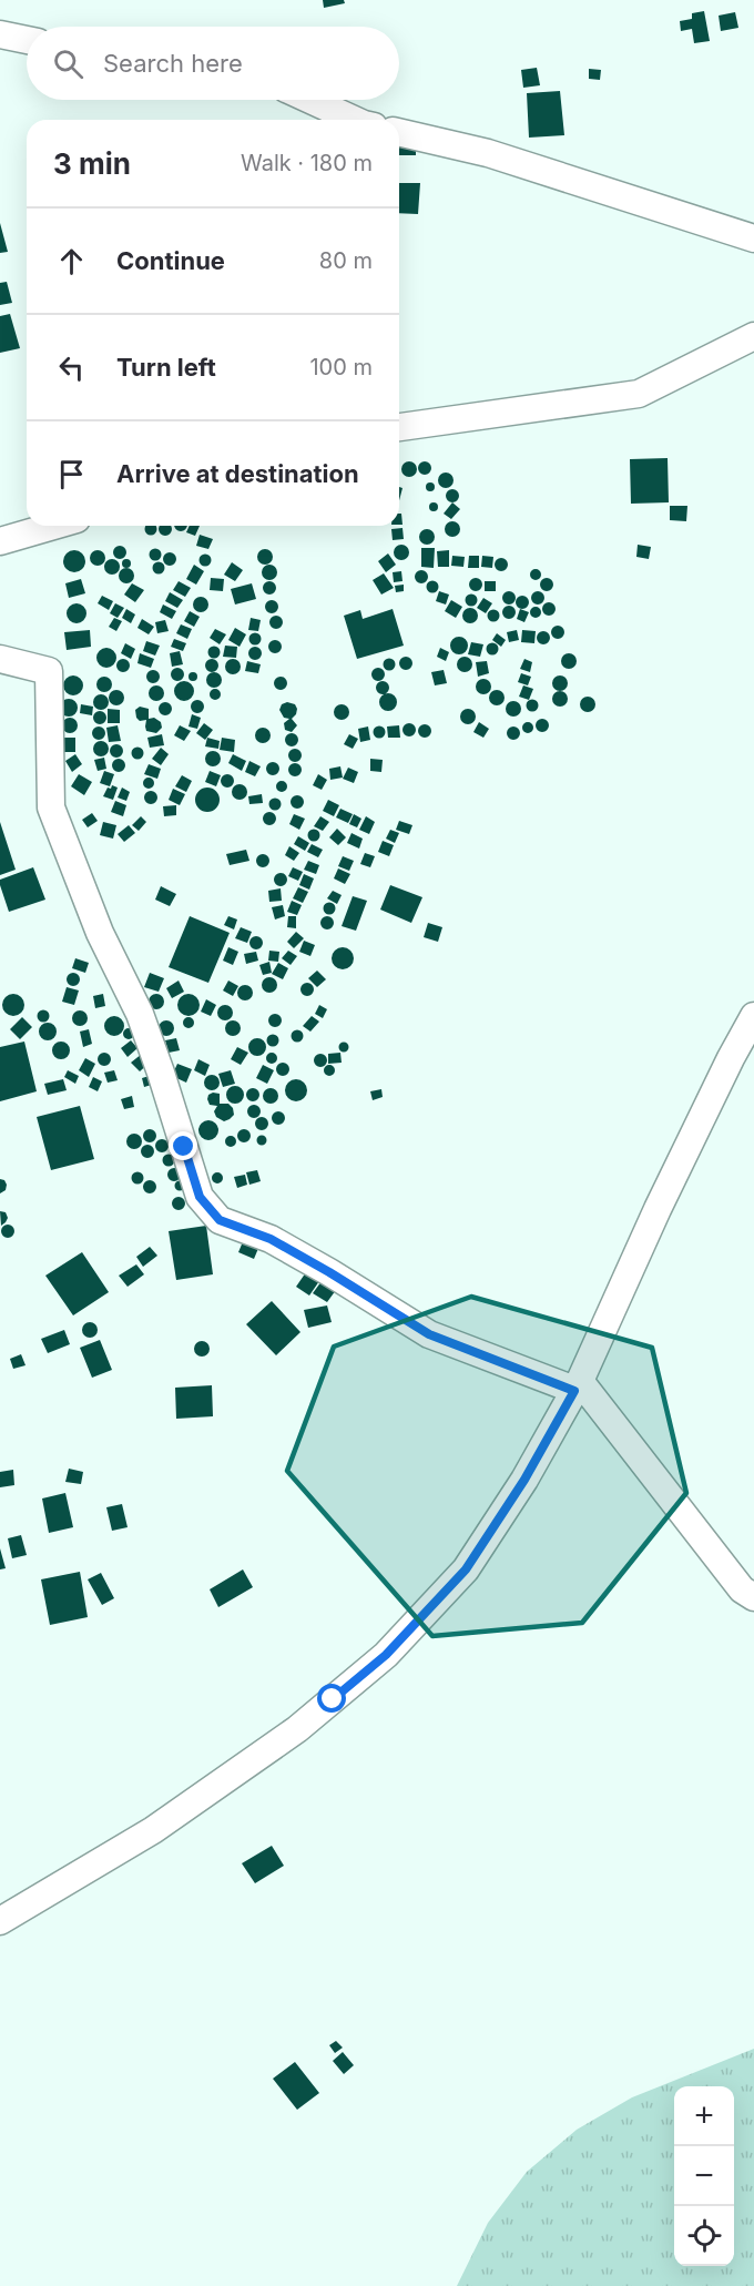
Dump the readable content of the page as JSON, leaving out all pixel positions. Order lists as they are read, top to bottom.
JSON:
{
  "page": {
    "search": "Search here",
    "heading": ["3 min", "Walk · 180 m"],
    "list": [
      ["Continue", "80 m"],
      ["Turn left", "100 m"],
      "Arrive at destination"
    ],
    "map_buttons": ["+", "−"]
  }
}
